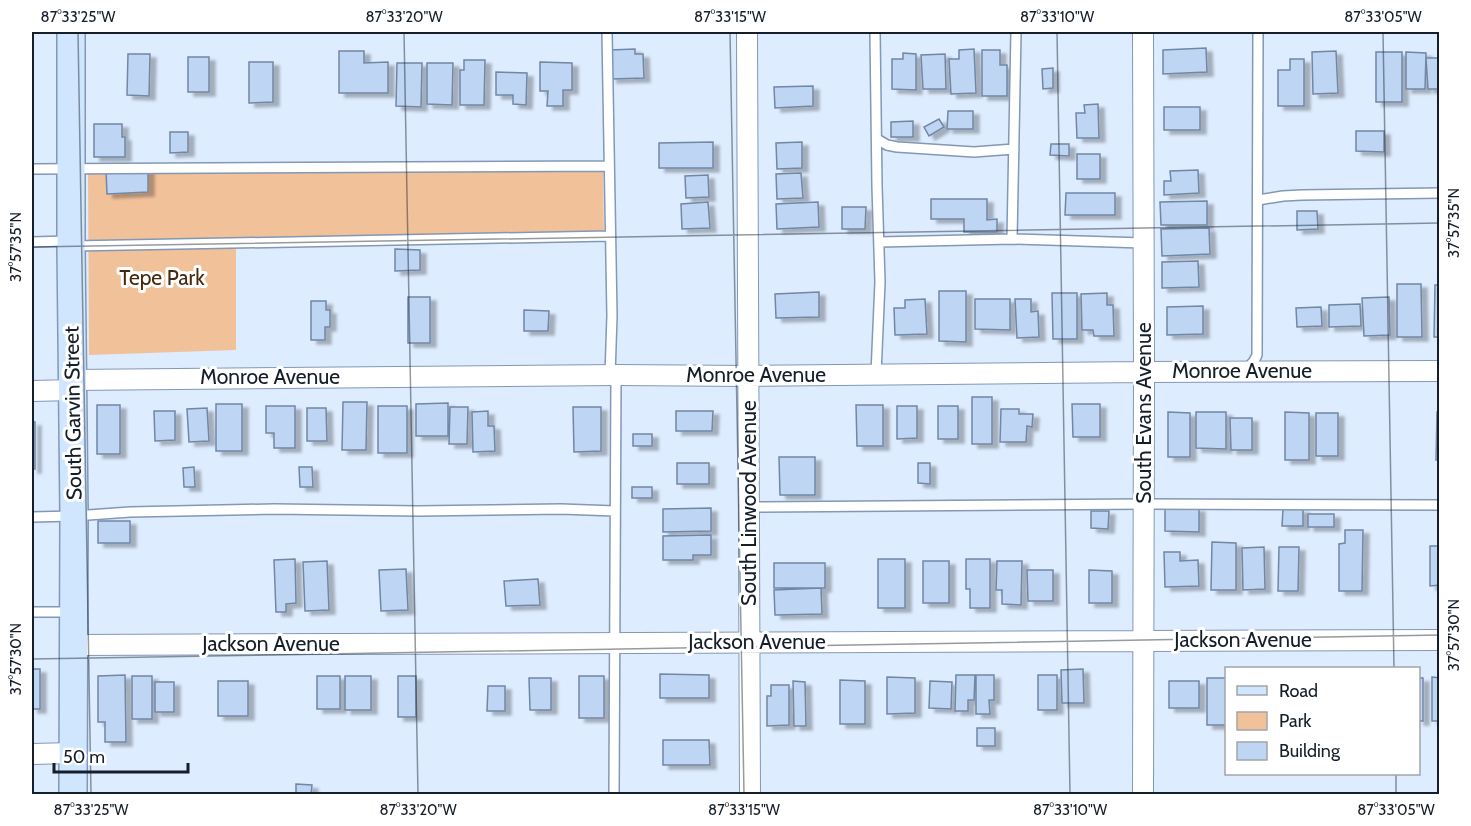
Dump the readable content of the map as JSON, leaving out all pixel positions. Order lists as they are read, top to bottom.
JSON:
{
  "streets": {
    "street": [
      "Monroe Avenue",
      "South Garvin Street",
      "South Evans Avenue",
      "South Linwood Avenue",
      "Jackson Avenue"
    ]
  },
  "crossings": [
    ["Monroe Avenue", "South Garvin Street"],
    ["Monroe Avenue", "South Evans Avenue"],
    ["Monroe Avenue", "South Linwood Avenue"],
    ["South Garvin Street", "Jackson Avenue"],
    ["South Evans Avenue", "Jackson Avenue"],
    ["South Linwood Avenue", "Jackson Avenue"]
  ],
  "parks": ["Tepe Park"],
  "legend": ["Road", "Park", "Building"],
  "scale_bar": "50 m",
  "coordinates": [
    "87°33'25\"W",
    "87°33'20\"W",
    "87°33'15\"W",
    "87°33'10\"W",
    "87°33'05\"W",
    "37°57'35\"N",
    "37°57'30\"N"
  ]
}
